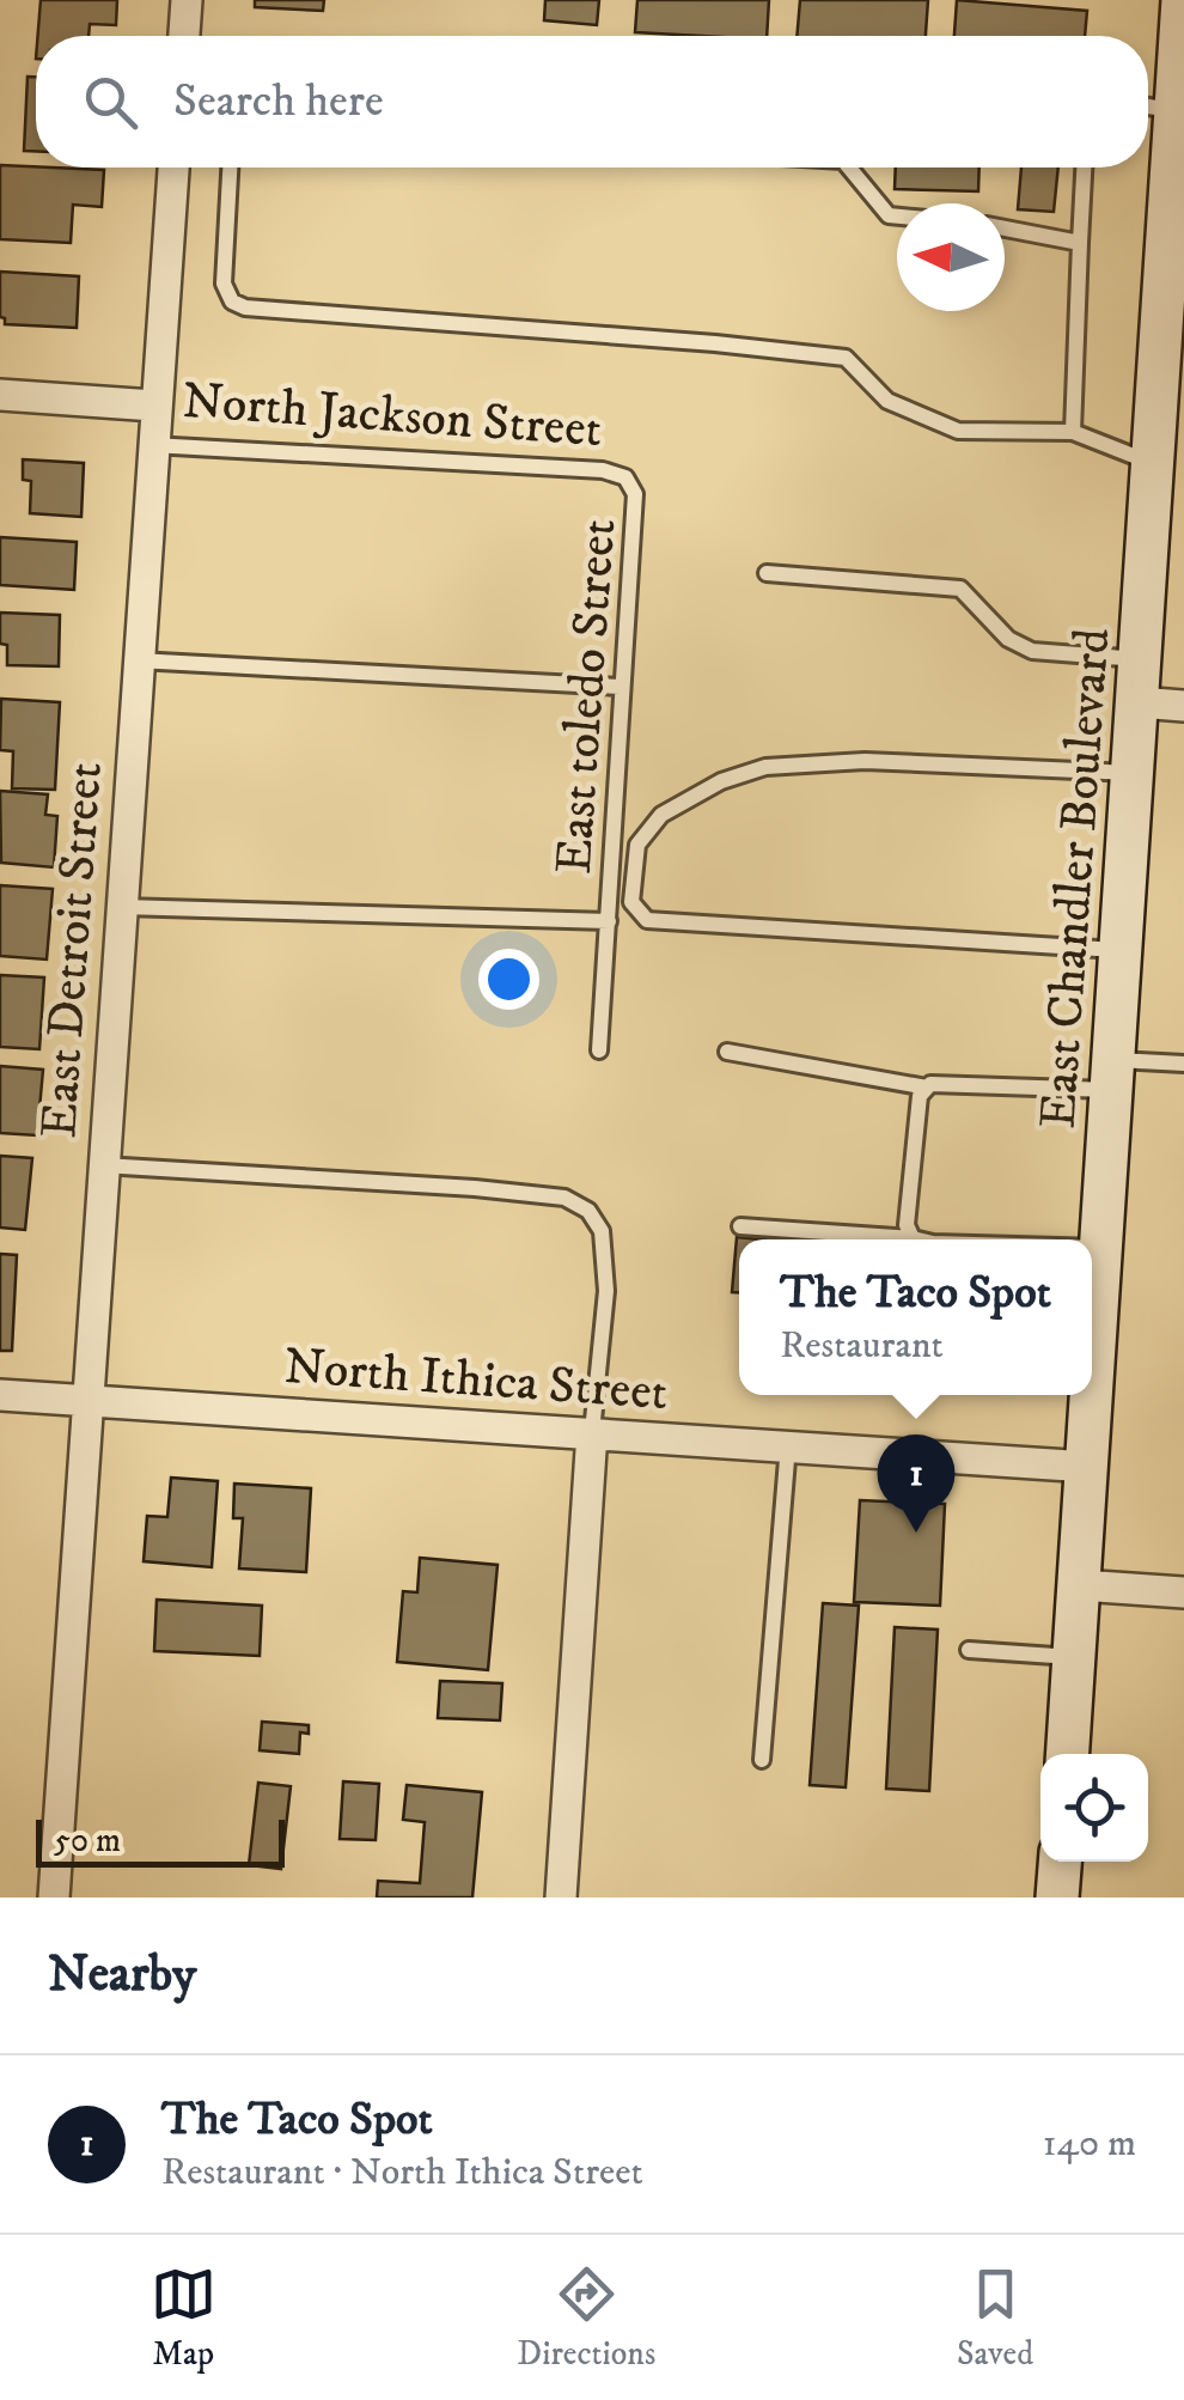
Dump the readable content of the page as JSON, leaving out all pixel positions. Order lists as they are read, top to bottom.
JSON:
{
  "streets": {
    "main road": ["East Chandler Boulevard"],
    "street": ["North Jackson Street", "East Detroit Street", "North Ithica Street"],
    "lane": ["East toledo Street"]
  },
  "crossings": [
    ["North Jackson Street", "East toledo Street"],
    ["North Jackson Street", "East Detroit Street"],
    ["East Chandler Boulevard", "North Ithica Street"],
    ["East Detroit Street", "North Ithica Street"]
  ],
  "scale_bar": "50 m",
  "north": "left",
  "page": {
    "search": "Search here",
    "popup": ["The Taco Spot", "Restaurant"],
    "pins": "1",
    "scale": "50 m",
    "heading": "Nearby",
    "list": [
      {
        "mark": "1",
        "name": "The Taco Spot",
        "note": "Restaurant · North Ithica Street",
        "value": "140 m"
      }
    ],
    "nav": ["Map", "Directions", "Saved"]
  }
}
